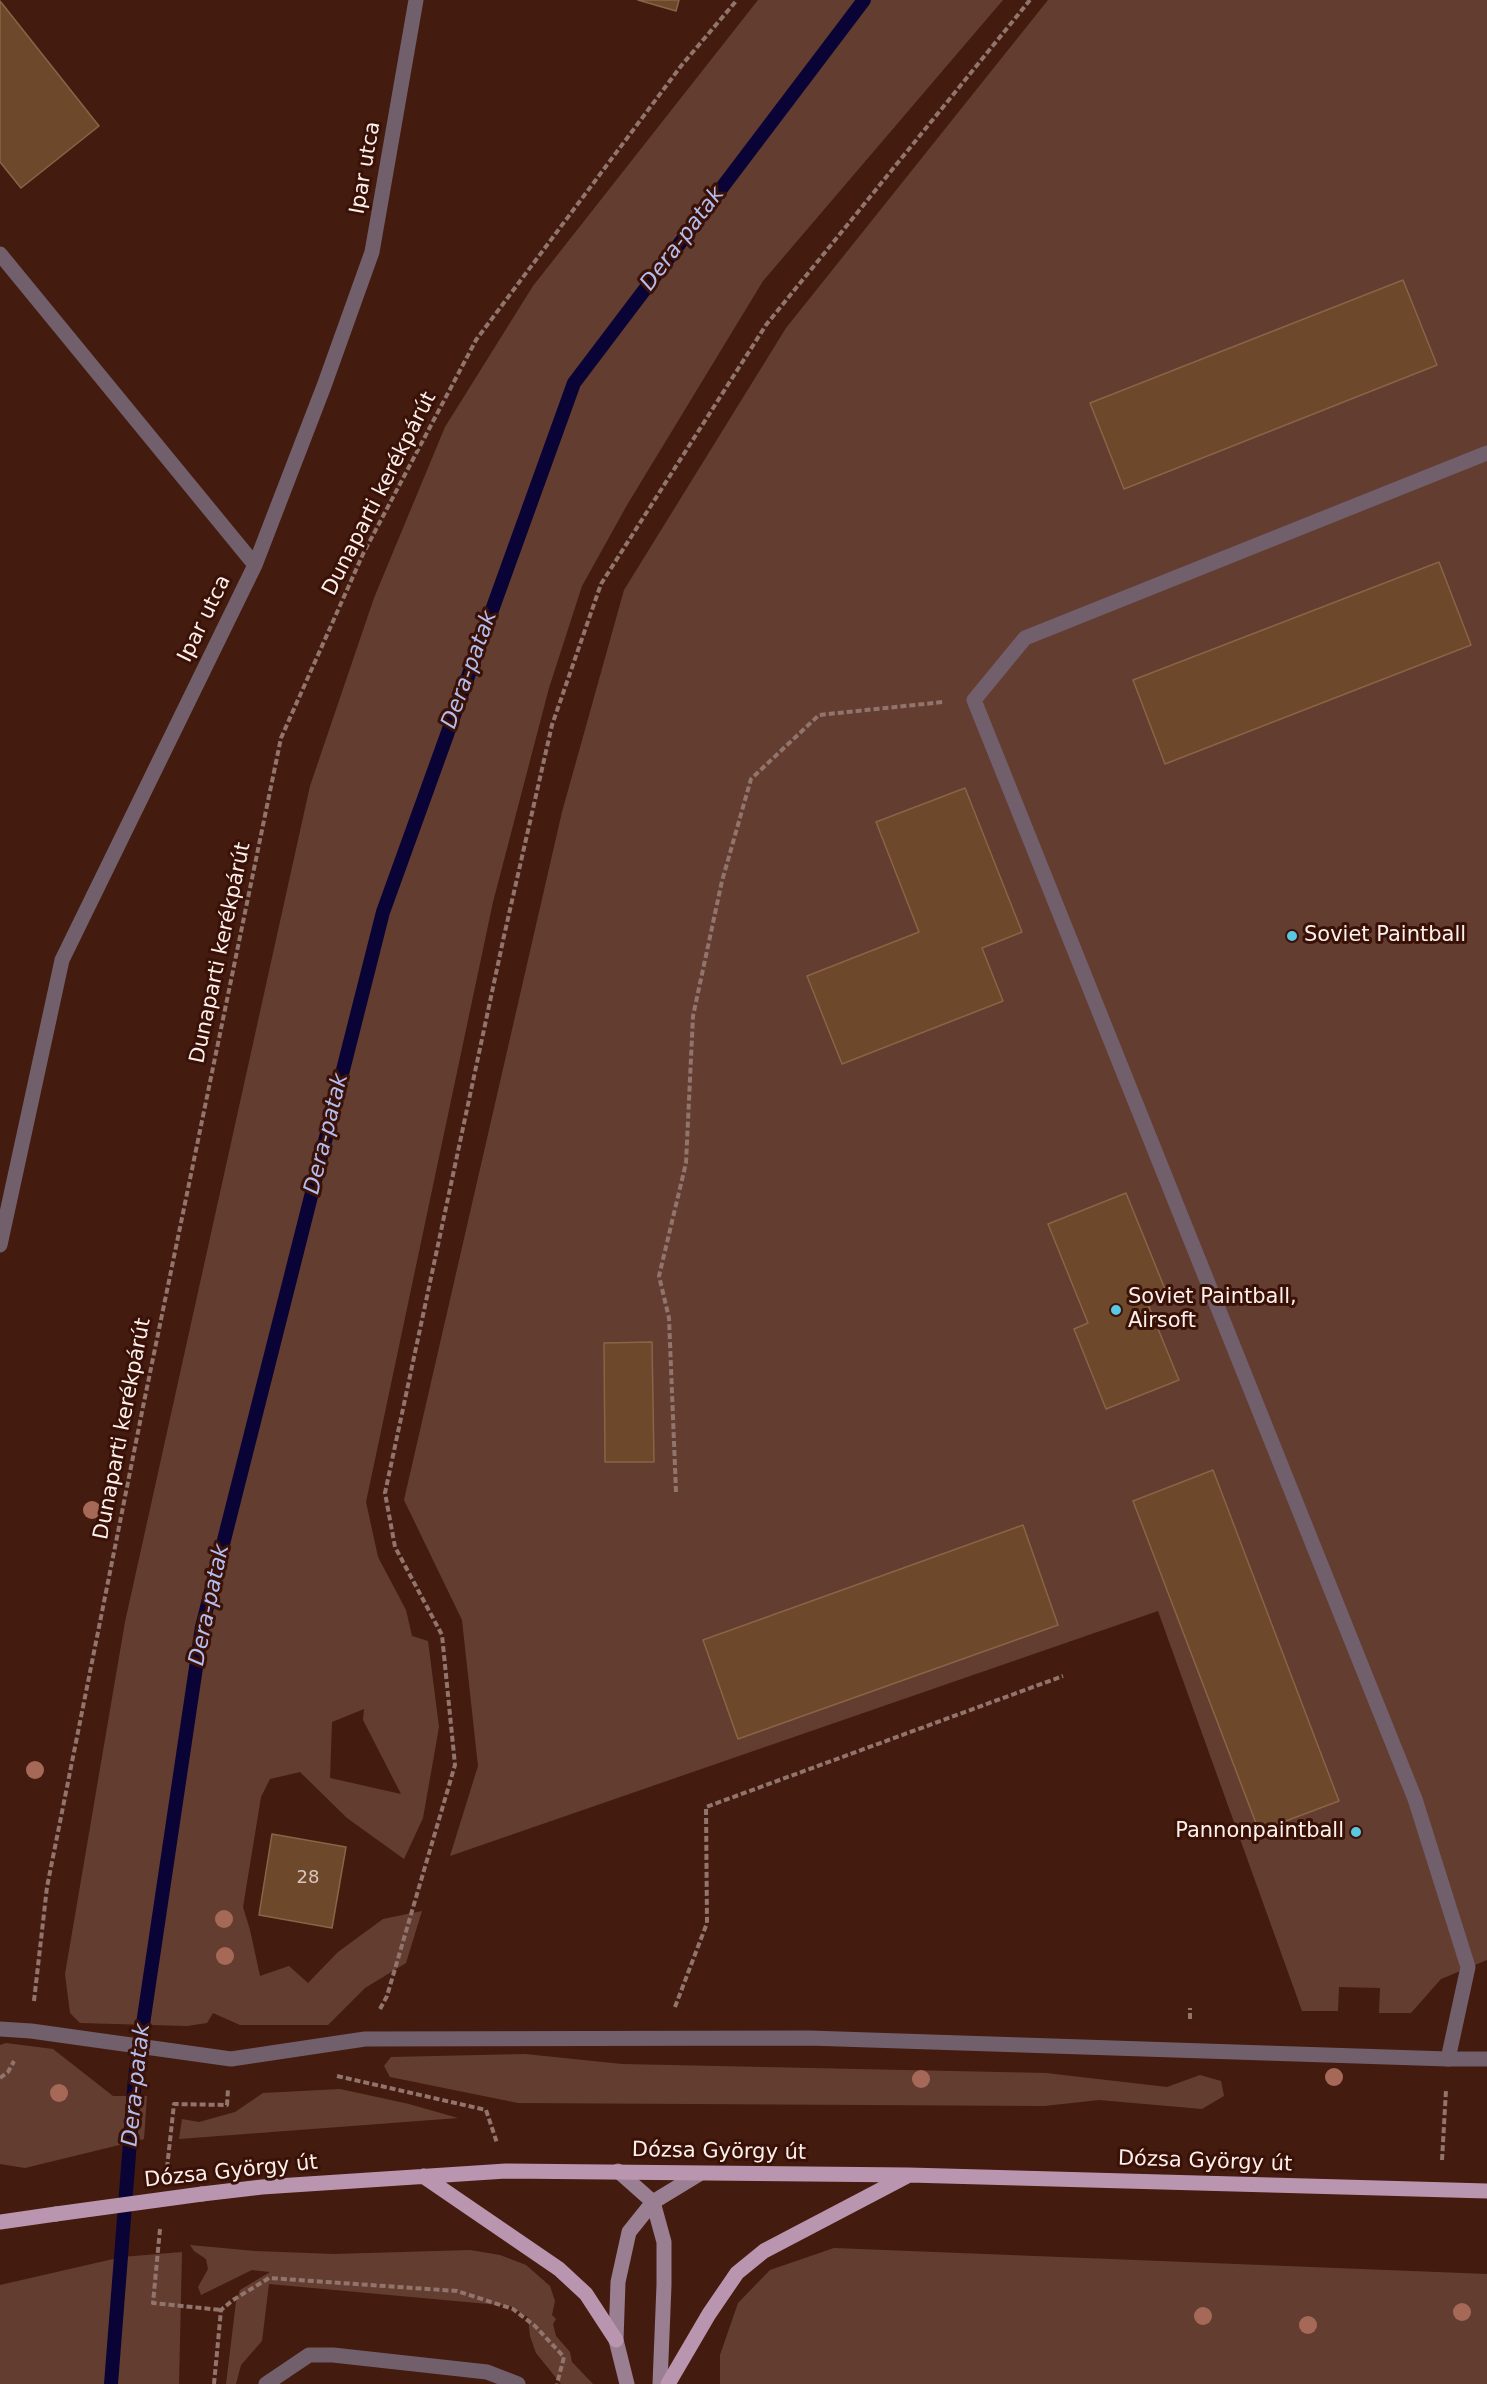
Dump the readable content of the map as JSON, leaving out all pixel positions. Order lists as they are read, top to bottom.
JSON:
{
  "streets": {
    "main road": ["Dózsa György út"],
    "street": ["Ipar utca"],
    "path": ["Dunaparti kerékpárút"]
  },
  "water": ["Dera-patak"],
  "places": ["Soviet Paintball", "Soviet Paintball, Airsoft", "Pannonpaintball"],
  "house_numbers": ["28"]
}
